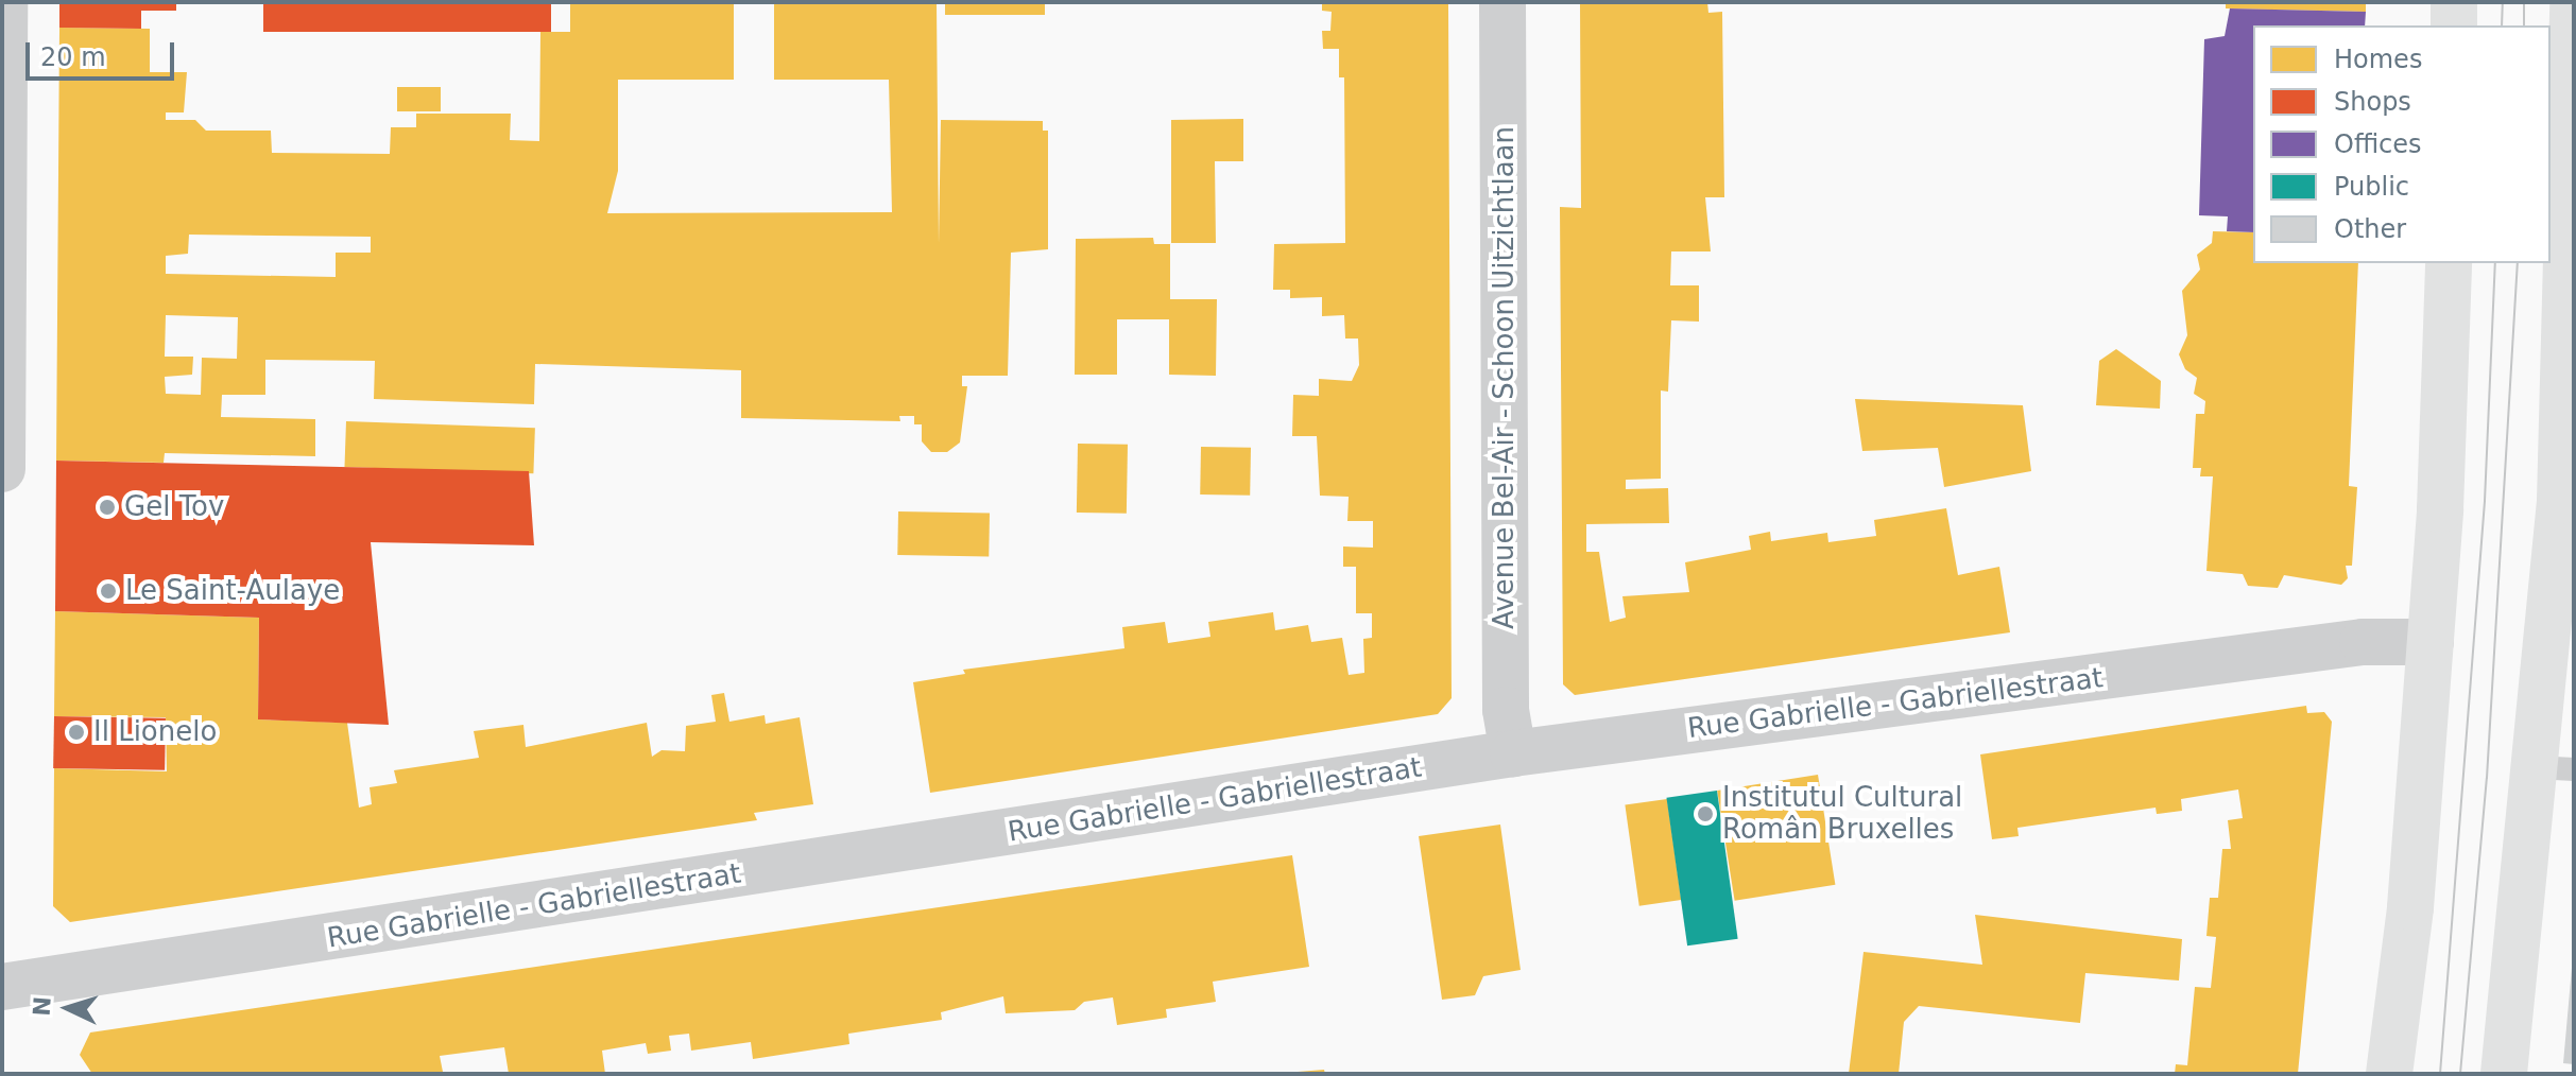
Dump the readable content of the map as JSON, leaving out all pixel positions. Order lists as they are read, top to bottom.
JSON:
{
  "streets": {
    "street": ["Avenue Bel-Air - Schoon Uitzichtlaan", "Rue Gabrielle - Gabriellestraat"]
  },
  "crossings": [
    ["Avenue Bel-Air - Schoon Uitzichtlaan", "Rue Gabrielle - Gabriellestraat"]
  ],
  "places": [
    "Gel Tov",
    "Le Saint-Aulaye",
    "Il Lionelo",
    "Institutul Cultural Român Bruxelles"
  ],
  "legend": [
    "Homes",
    "Shops",
    "Offices",
    "Public",
    "Other"
  ],
  "scale_bar": "20 m",
  "north": "left"
}
